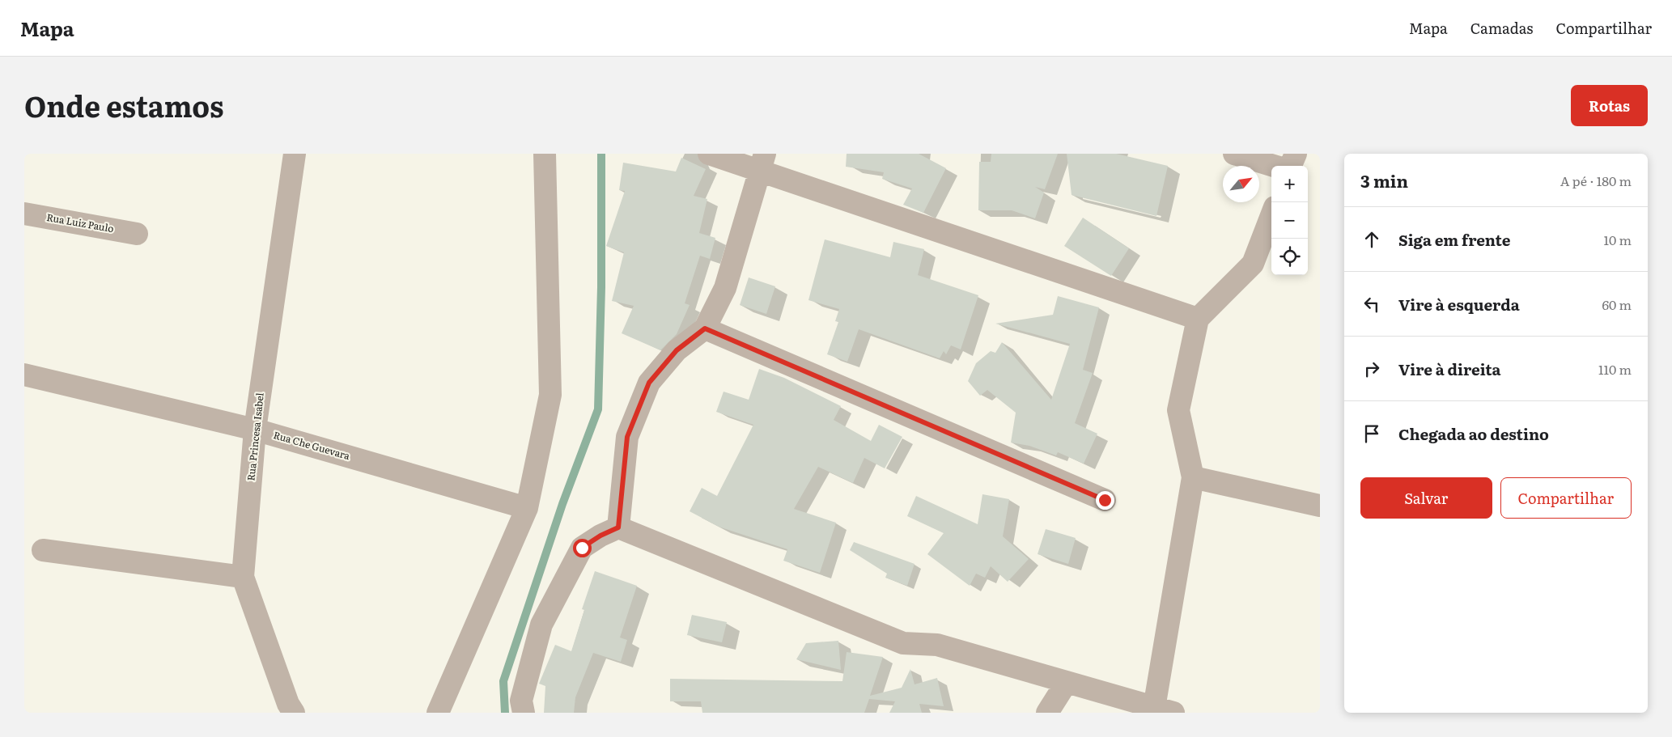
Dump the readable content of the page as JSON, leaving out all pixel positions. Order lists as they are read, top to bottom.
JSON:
{
  "streets": {
    "street": ["Rua Luiz Paulo", "Rua Princesa Isabel", "Rua Che Guevara"]
  },
  "crossings": [
    ["Rua Princesa Isabel", "Rua Che Guevara"]
  ],
  "north": "top right",
  "page": {
    "header": "Mapa",
    "nav": ["Mapa", "Camadas", "Compartilhar"],
    "title": "Onde estamos",
    "buttons": [
      "Rotas",
      ["Salvar", "Compartilhar"]
    ],
    "heading": ["3 min", "A pé · 180 m"],
    "map_buttons": ["+", "−"],
    "list": [
      ["Siga em frente", "10 m"],
      ["Vire à esquerda", "60 m"],
      ["Vire à direita", "110 m"],
      "Chegada ao destino"
    ]
  }
}
